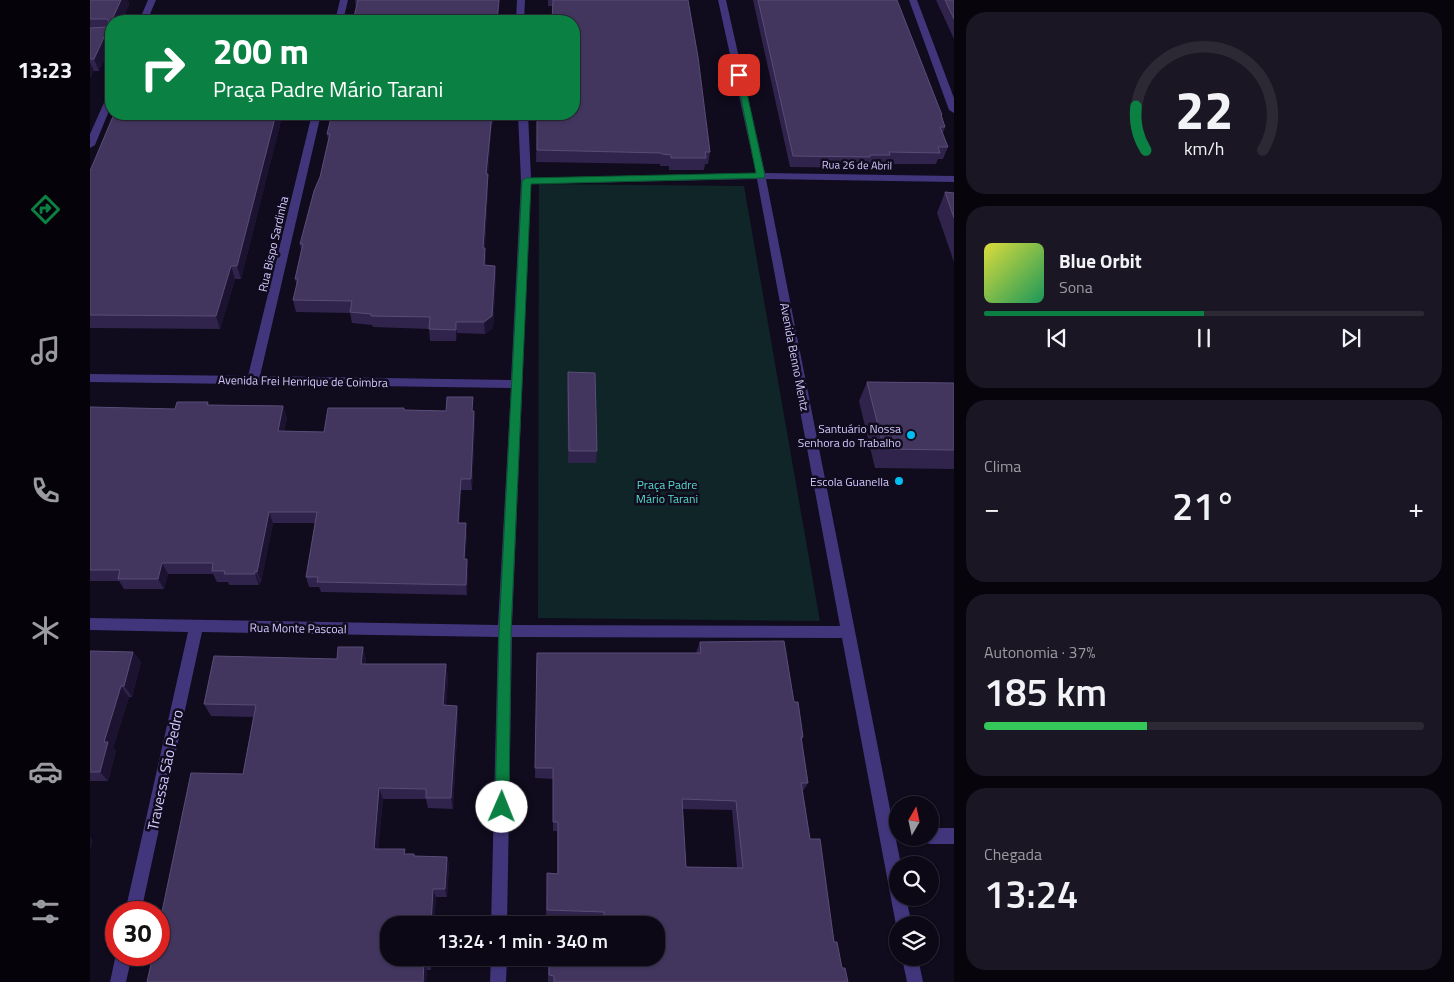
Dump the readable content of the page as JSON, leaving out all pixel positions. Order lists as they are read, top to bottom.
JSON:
{
  "streets": {
    "street": [
      "Rua 26 de Abril",
      "Rua Bispo Sardinha",
      "Avenida Benno Mentz",
      "Avenida Frei Henrique de Coimbra",
      "Rua Monte Pascoal",
      "Travessa São Pedro"
    ]
  },
  "crossings": [
    ["Rua 26 de Abril", "Avenida Benno Mentz"],
    ["Rua Bispo Sardinha", "Avenida Frei Henrique de Coimbra"],
    ["Rua Monte Pascoal", "Travessa São Pedro"]
  ],
  "parks": ["Praça Padre Mário Tarani"],
  "places": ["Santuário Nossa Senhora do Trabalho", "Escola Guanella"],
  "north": "top",
  "page": {
    "tabs": "13:23",
    "turn": ["200 m", "Praça Padre Mário Tarani"],
    "song": ["Blue Orbit", "Sona"],
    "tile": [
      "Clima",
      ["Autonomia · 37%", "185 km"],
      ["Chegada", "13:24"]
    ],
    "heat": ["−", "21°", "+"],
    "limit": "30",
    "trip": "13:24 · 1 min · 340 m",
    "gauge": ["22", "km/h"]
  }
}
